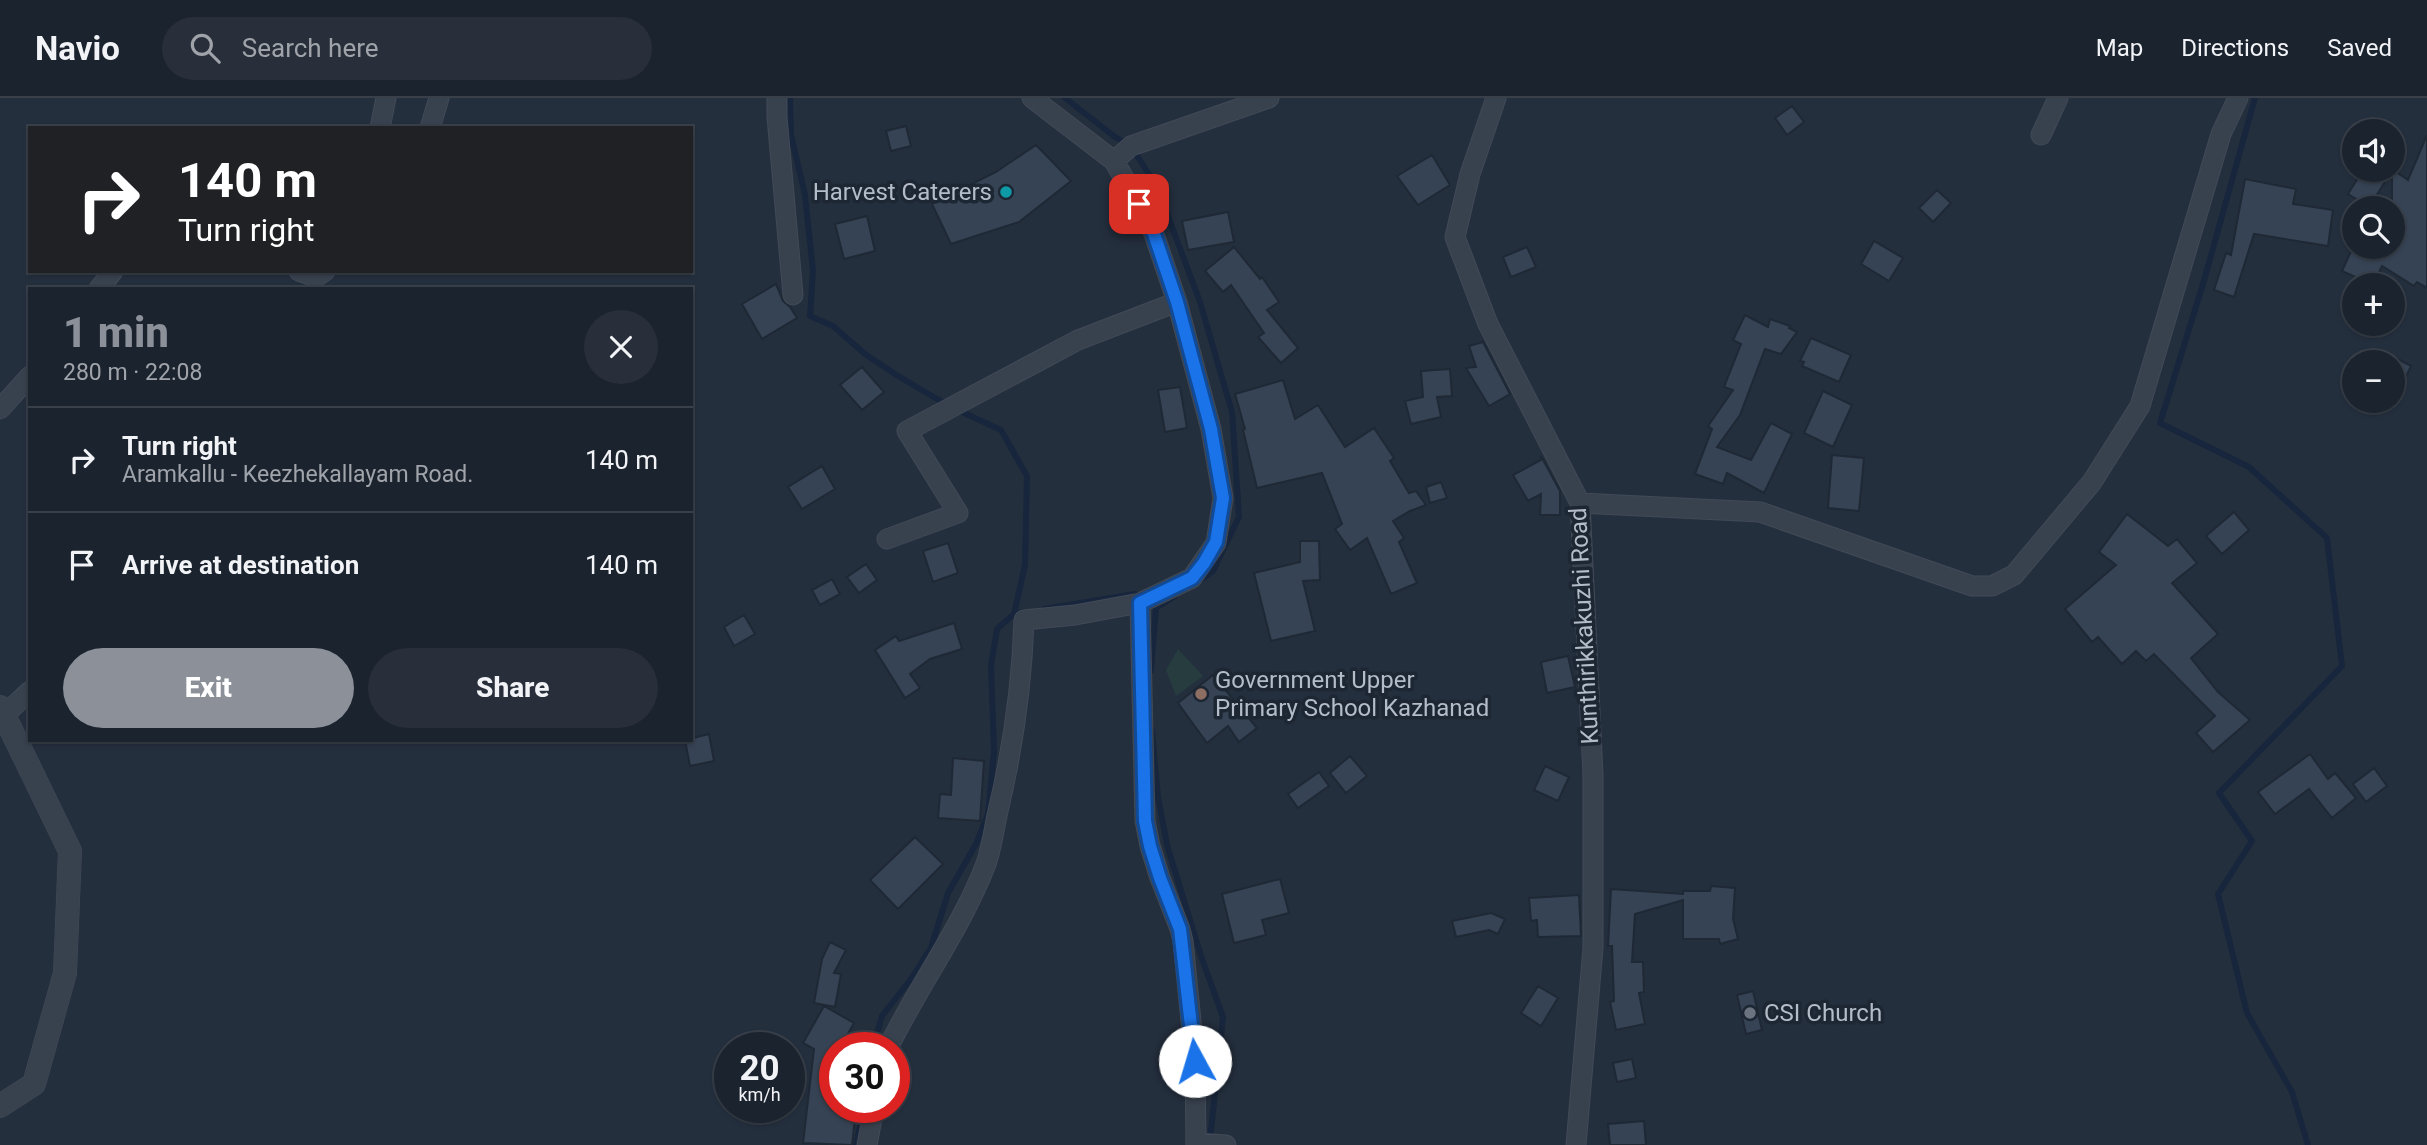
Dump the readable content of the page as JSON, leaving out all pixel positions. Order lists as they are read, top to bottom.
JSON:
{
  "streets": {
    "street": ["Kunthirikkakuzhi Road"]
  },
  "places": ["Harvest Caterers", "Government Upper Primary School Kazhanad", "CSI Church"],
  "page": {
    "header": "Navio",
    "search": "Search here",
    "nav": ["Map", "Directions", "Saved"],
    "map_buttons": ["+", "−"],
    "turn": ["140 m", "Turn right"],
    "heading": ["1 min", "280 m · 22:08"],
    "list": [
      {
        "name": "Turn right",
        "note": "Aramkallu - Keezhekallayam Road.",
        "value": "140 m"
      },
      {
        "name": "Arrive at destination",
        "value": "140 m"
      }
    ],
    "buttons": ["Exit", "Share"],
    "speed": "20 km/h",
    "limit": "30"
  }
}
